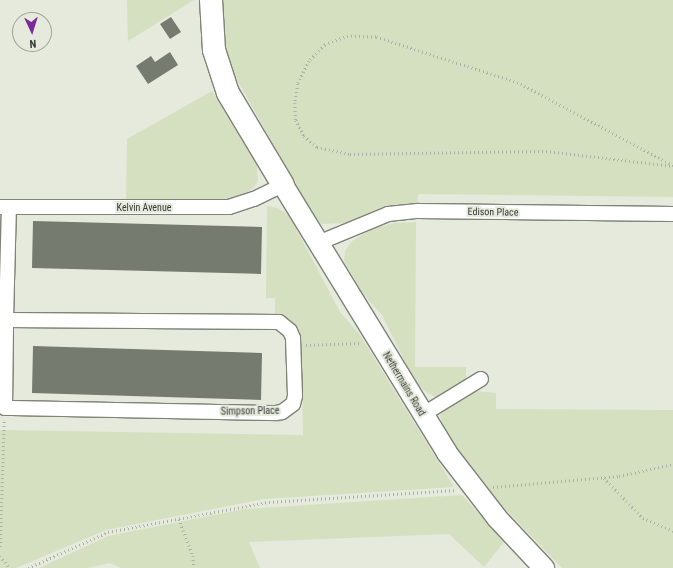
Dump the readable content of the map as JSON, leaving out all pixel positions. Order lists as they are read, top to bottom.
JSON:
{
  "streets": {
    "main road": ["Nethermains Road"],
    "street": ["Kelvin Avenue", "Edison Place", "Simpson Place"]
  },
  "crossings": [
    ["Kelvin Avenue", "Nethermains Road"],
    ["Edison Place", "Nethermains Road"]
  ],
  "north": "bottom"
}
